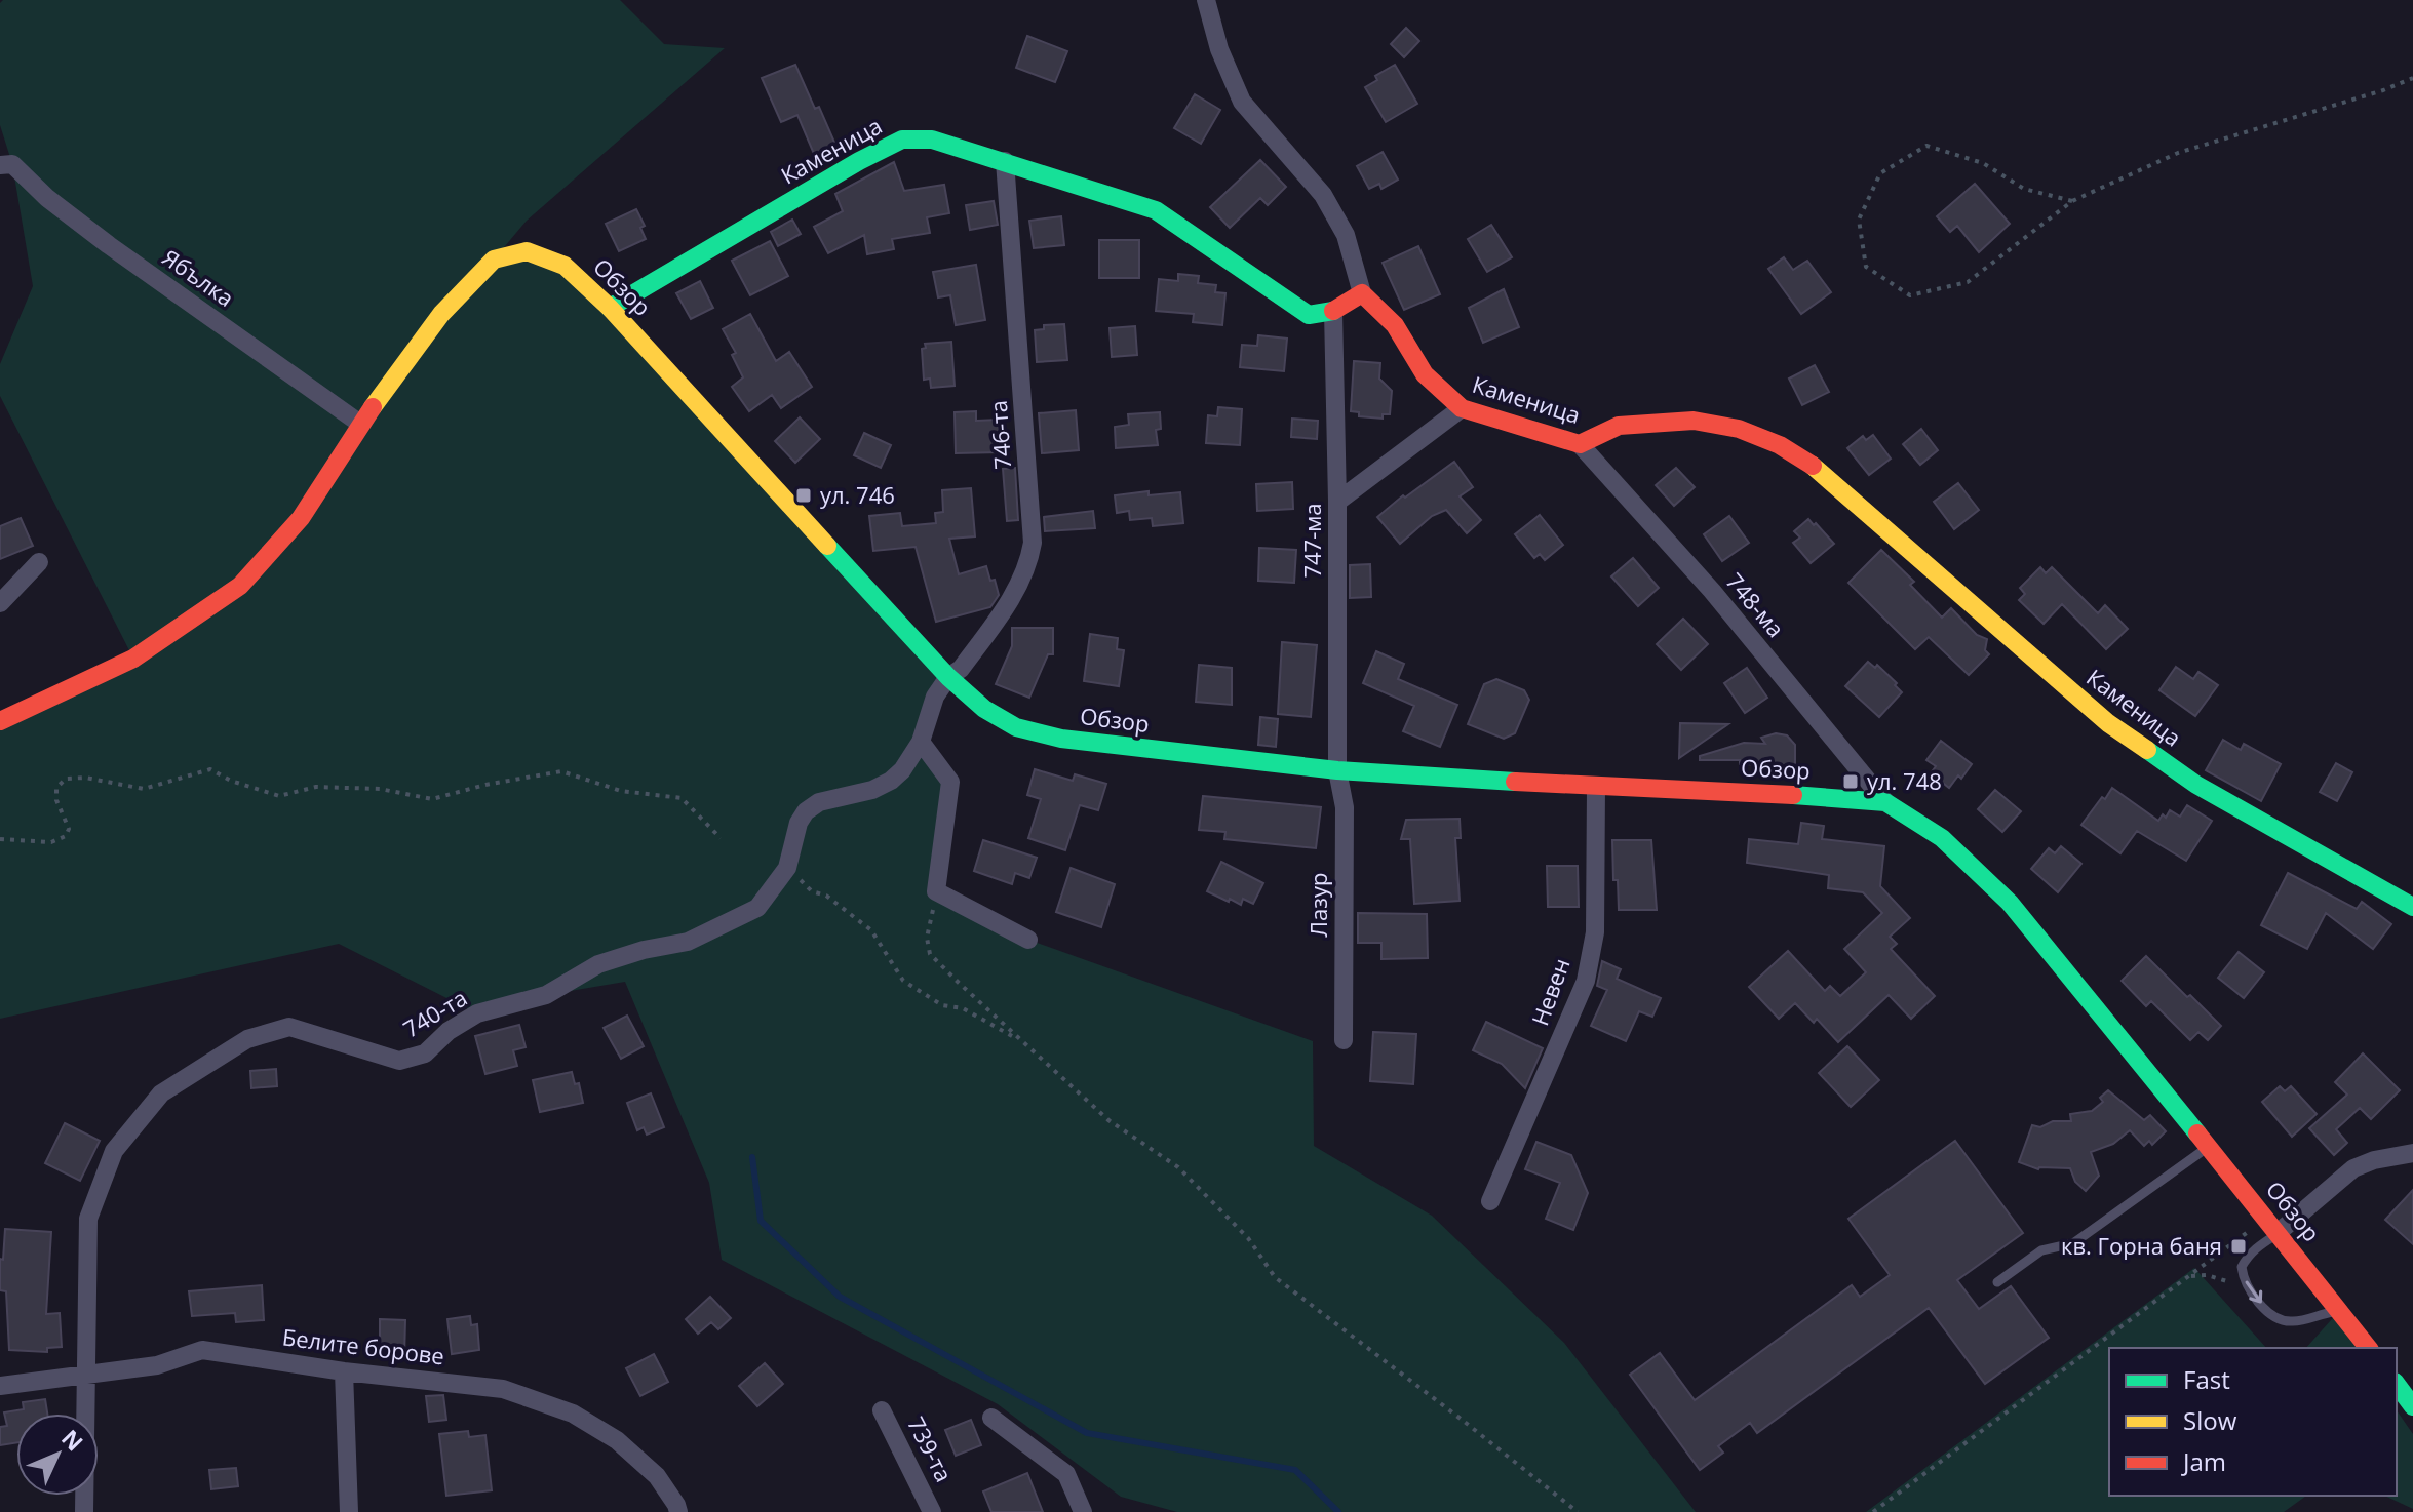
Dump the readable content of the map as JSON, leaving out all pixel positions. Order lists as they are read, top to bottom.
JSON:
{
  "streets": {
    "street": [
      "Каменица",
      "Ябълка",
      "Обзор",
      "746-та",
      "747-ма",
      "748-ма",
      "Лазур",
      "Невен",
      "740-та",
      "Белите борове",
      "739-та"
    ]
  },
  "crossings": [
    ["Каменица", "Обзор"],
    ["Каменица", "746-та"],
    ["Каменица", "747-ма"],
    ["Каменица", "748-ма"],
    ["Ябълка", "Обзор"],
    ["Обзор", "746-та"],
    ["Обзор", "747-ма"],
    ["Обзор", "748-ма"],
    ["Обзор", "Лазур"],
    ["Обзор", "Невен"],
    ["Обзор", "740-та"],
    ["746-та", "740-та"],
    ["747-ма", "Лазур"],
    ["740-та", "Белите борове"]
  ],
  "places": {
    "transit": ["ул. 746", "ул. 748", "кв. Горна баня"]
  },
  "legend": ["Fast", "Slow", "Jam"],
  "north": "top right"
}
